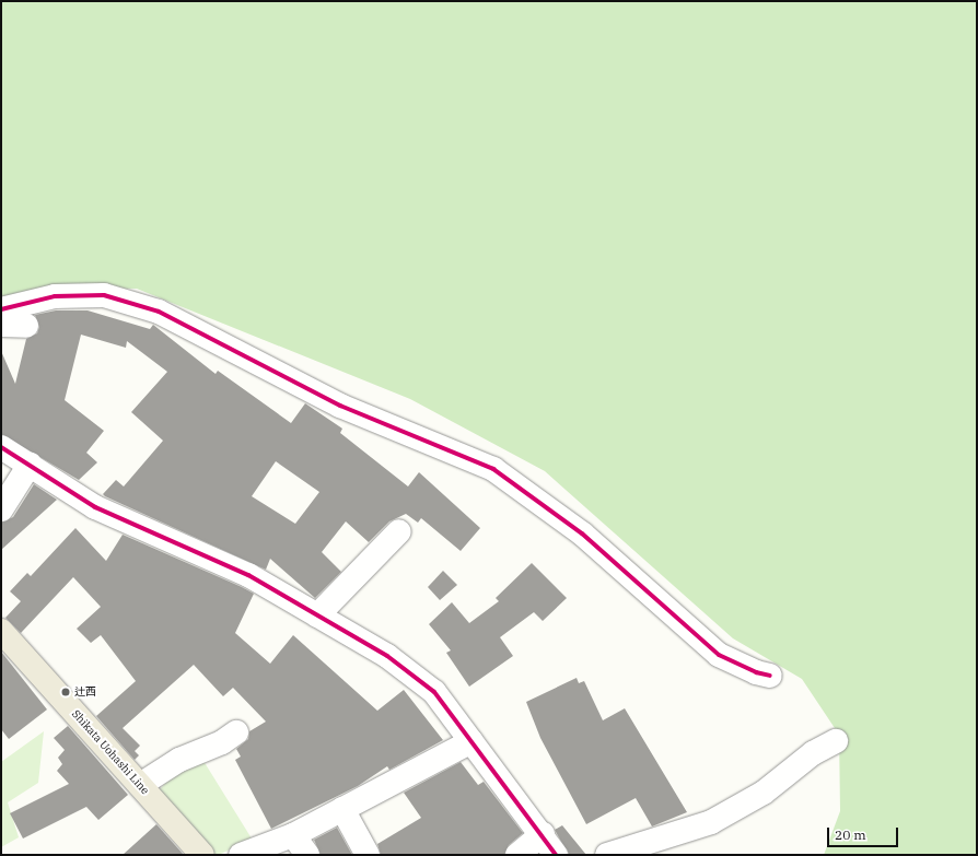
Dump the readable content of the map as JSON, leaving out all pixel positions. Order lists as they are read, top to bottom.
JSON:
{
  "streets": {
    "main road": ["Shikata Uohashi Line"]
  },
  "places": ["辻西"],
  "scale_bar": "20 m"
}
